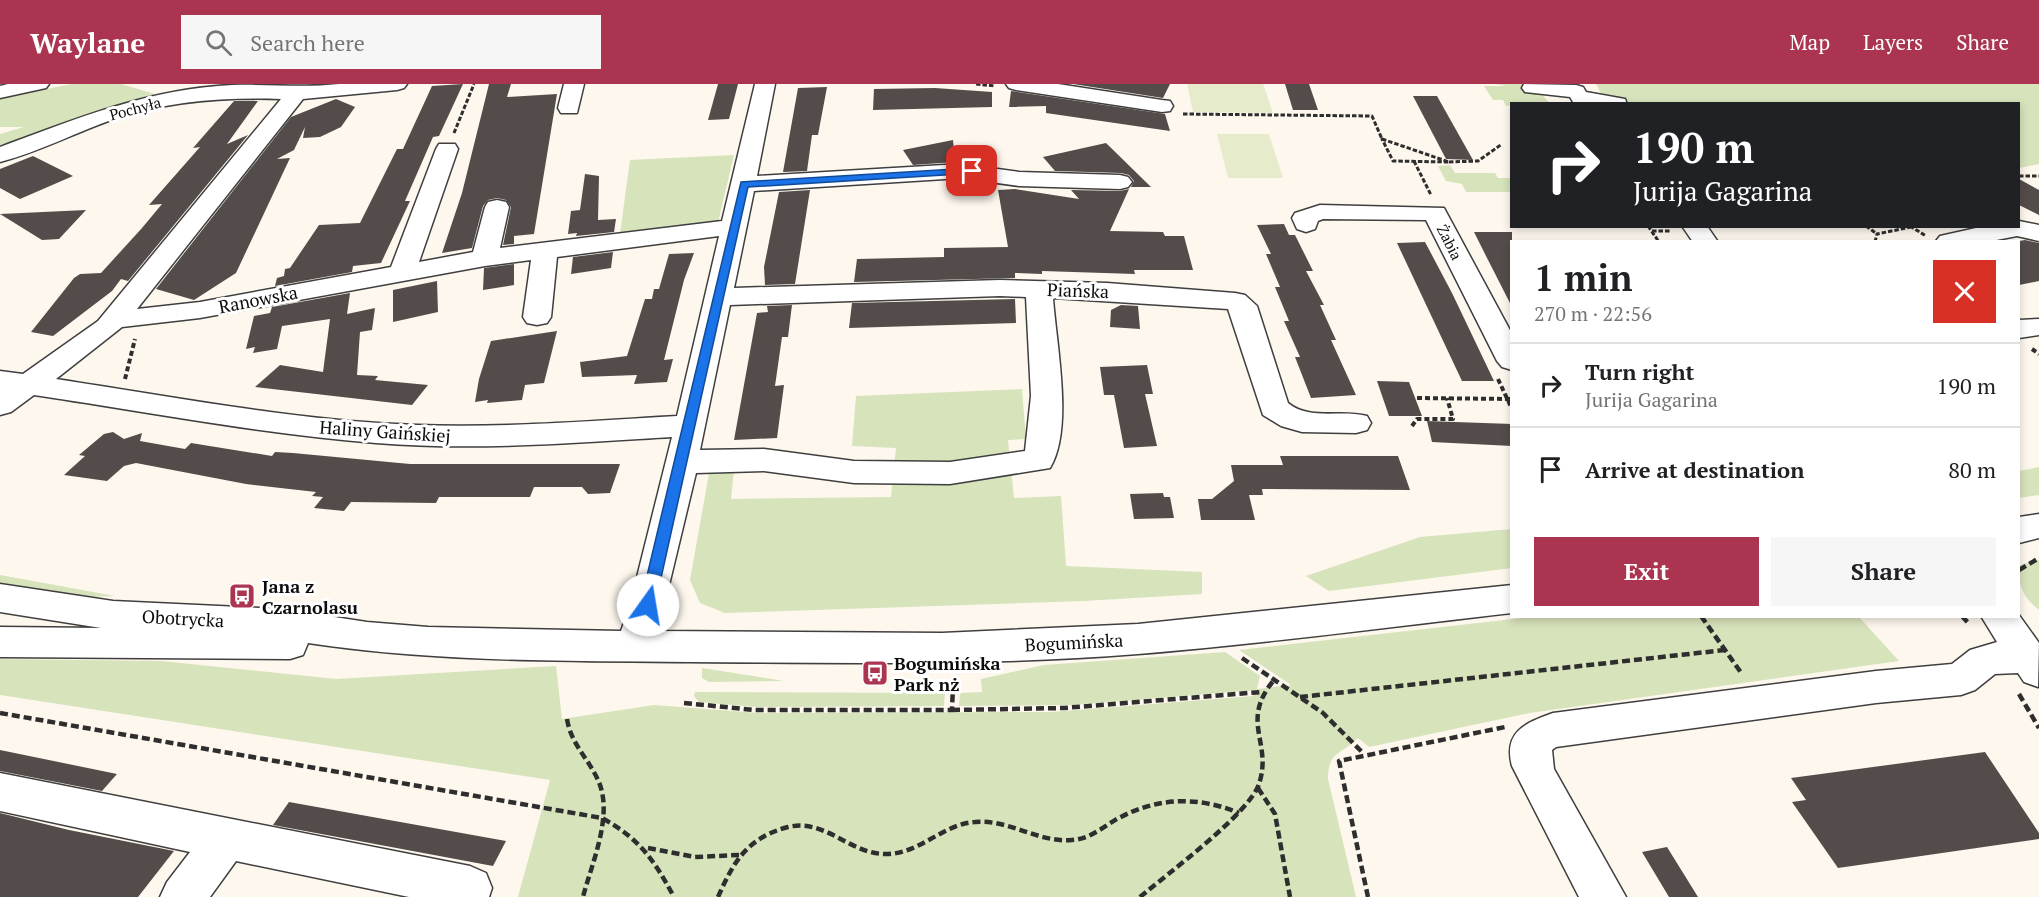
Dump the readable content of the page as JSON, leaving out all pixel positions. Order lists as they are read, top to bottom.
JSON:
{
  "streets": {
    "street": [
      "Pochyła",
      "Żabia",
      "Piańska",
      "Ranowska",
      "Haliny Gaińskiej",
      "Obotrycka",
      "Bogumińska"
    ]
  },
  "crossings": [
    ["Obotrycka", "Bogumińska"]
  ],
  "places": {
    "bus stop": ["Jana z Czarnolasu", "Bogumińska Park nż"]
  },
  "page": {
    "header": "Waylane",
    "search": "Search here",
    "nav": ["Map", "Layers", "Share"],
    "turn": ["190 m", "Jurija Gagarina"],
    "heading": ["1 min", "270 m · 22:56"],
    "list": [
      {
        "name": "Turn right",
        "note": "Jurija Gagarina",
        "value": "190 m"
      },
      {
        "name": "Arrive at destination",
        "value": "80 m"
      }
    ],
    "buttons": ["Exit", "Share"]
  }
}
